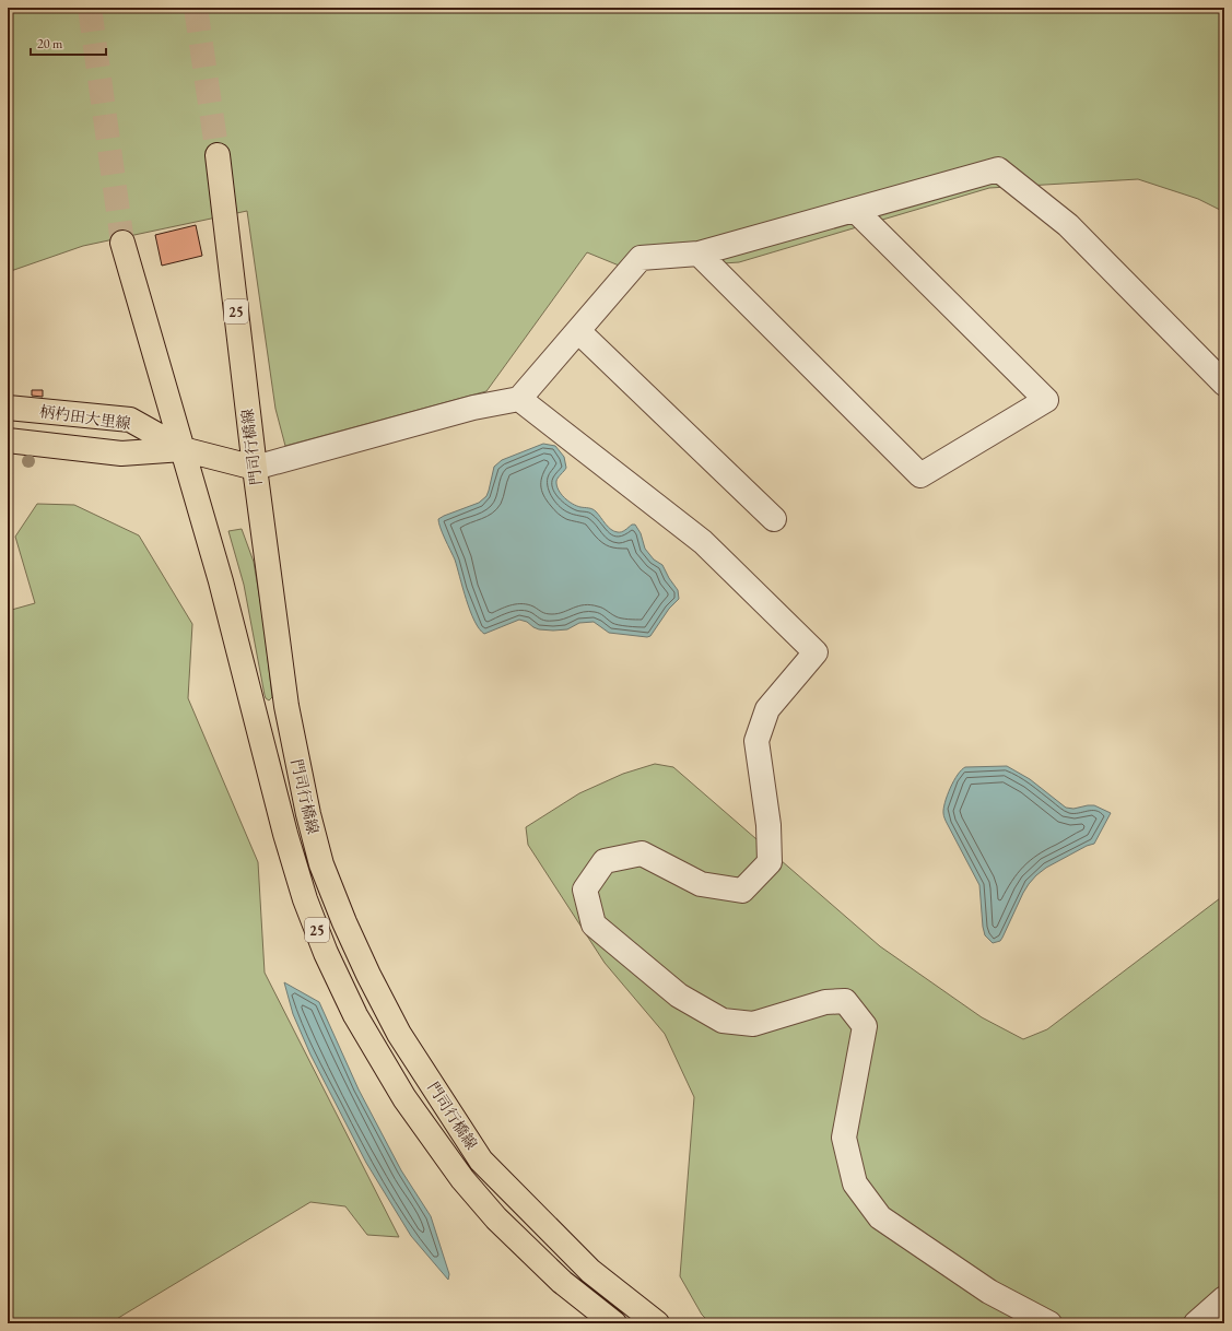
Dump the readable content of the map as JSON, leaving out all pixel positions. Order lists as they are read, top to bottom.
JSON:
{
  "streets": {
    "main road": ["25", "柄杓田大里線", "門司行橋線"]
  },
  "crossings": [
    ["柄杓田大里線", "門司行橋線"]
  ],
  "scale_bar": "20 m"
}
